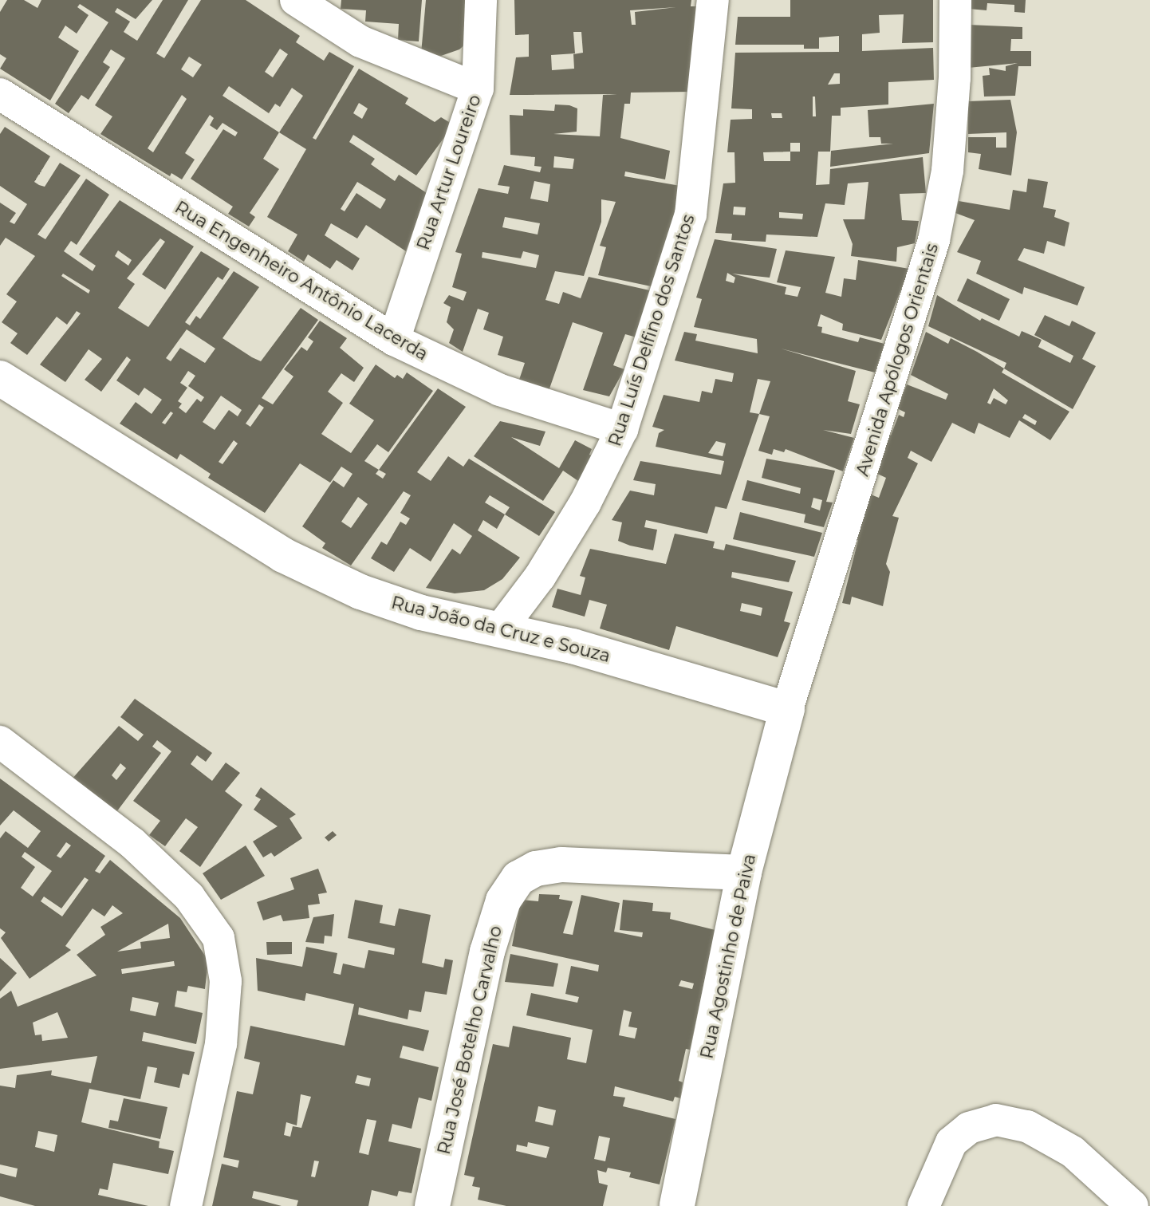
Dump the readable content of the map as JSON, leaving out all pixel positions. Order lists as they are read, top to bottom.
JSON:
{
  "streets": {
    "main road": ["Rua João da Cruz e Souza", "Rua Agostinho de Paiva", "Rua José Botelho Carvalho"],
    "street": [
      "Rua Artur Loureiro",
      "Rua Engenheiro Antônio Lacerda",
      "Rua Luís Delfino dos Santos",
      "Avenida Apólogos Orientais"
    ]
  },
  "crossings": [
    ["Rua Artur Loureiro", "Rua Engenheiro Antônio Lacerda"],
    ["Rua Engenheiro Antônio Lacerda", "Rua Luís Delfino dos Santos"],
    ["Rua Luís Delfino dos Santos", "Rua João da Cruz e Souza"],
    ["Avenida Apólogos Orientais", "Rua João da Cruz e Souza"],
    ["Avenida Apólogos Orientais", "Rua Agostinho de Paiva"],
    ["Rua João da Cruz e Souza", "Rua Agostinho de Paiva"],
    ["Rua Agostinho de Paiva", "Rua José Botelho Carvalho"]
  ]
}
